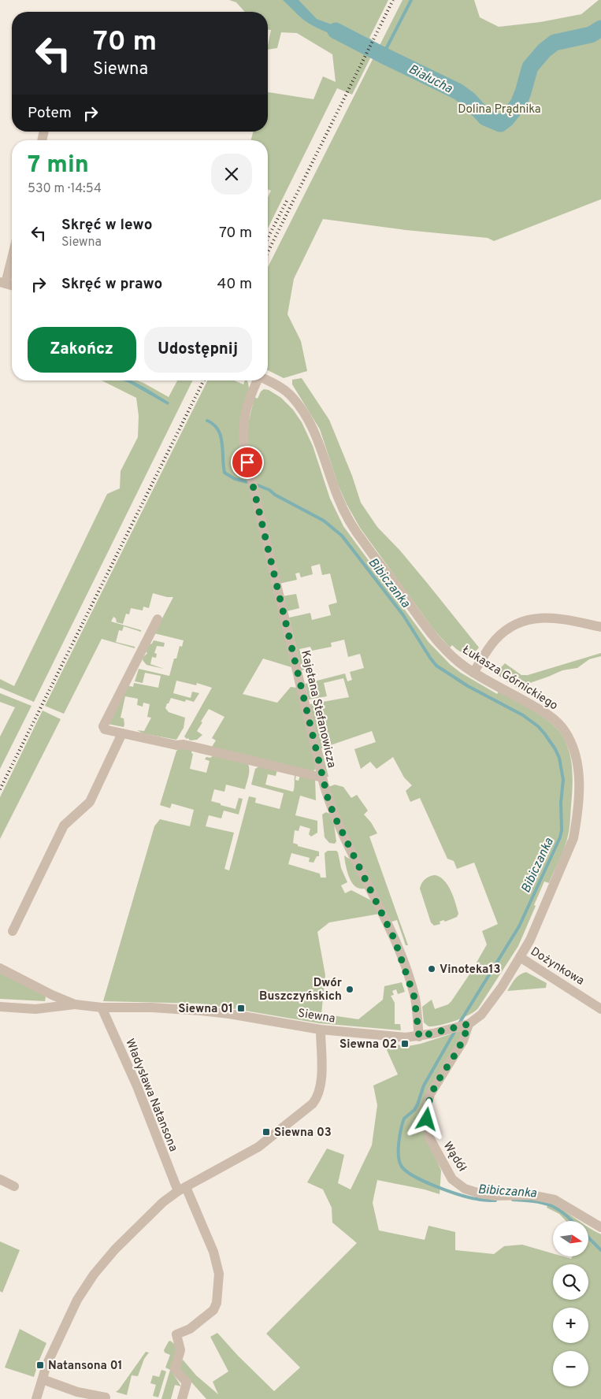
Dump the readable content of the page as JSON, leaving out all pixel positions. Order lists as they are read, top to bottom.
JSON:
{
  "streets": {
    "street": [
      "Łukasza Górnickiego",
      "Kajetana Stefanowicza",
      "Dożynkowa",
      "Siewna",
      "Władysława Natansona",
      "Wądół"
    ]
  },
  "crossings": [
    ["Łukasza Górnickiego", "Dożynkowa"],
    ["Łukasza Górnickiego", "Siewna"],
    ["Kajetana Stefanowicza", "Siewna"],
    ["Dożynkowa", "Siewna"],
    ["Siewna", "Władysława Natansona"],
    ["Siewna", "Wądół"]
  ],
  "water": ["Białucha", "Bibiczanka"],
  "parks": ["Dolina Prądnika"],
  "places": {
    "other": ["Vinoteka13", "Dwór Buszczyńskich"],
    "transit": [
      "Siewna 01",
      "Siewna 02",
      "Siewna 03",
      "Natansona 01"
    ]
  },
  "north": "right",
  "page": {
    "turn": ["70 m", "Siewna"],
    "then": "Potem",
    "heading": ["7 min", "530 m · 14:54"],
    "list": [
      {
        "name": "Skręć w lewo",
        "note": "Siewna",
        "value": "70 m"
      },
      {
        "name": "Skręć w prawo",
        "value": "40 m"
      }
    ],
    "buttons": ["Zakończ", "Udostępnij"],
    "map_buttons": ["+", "−"]
  }
}
